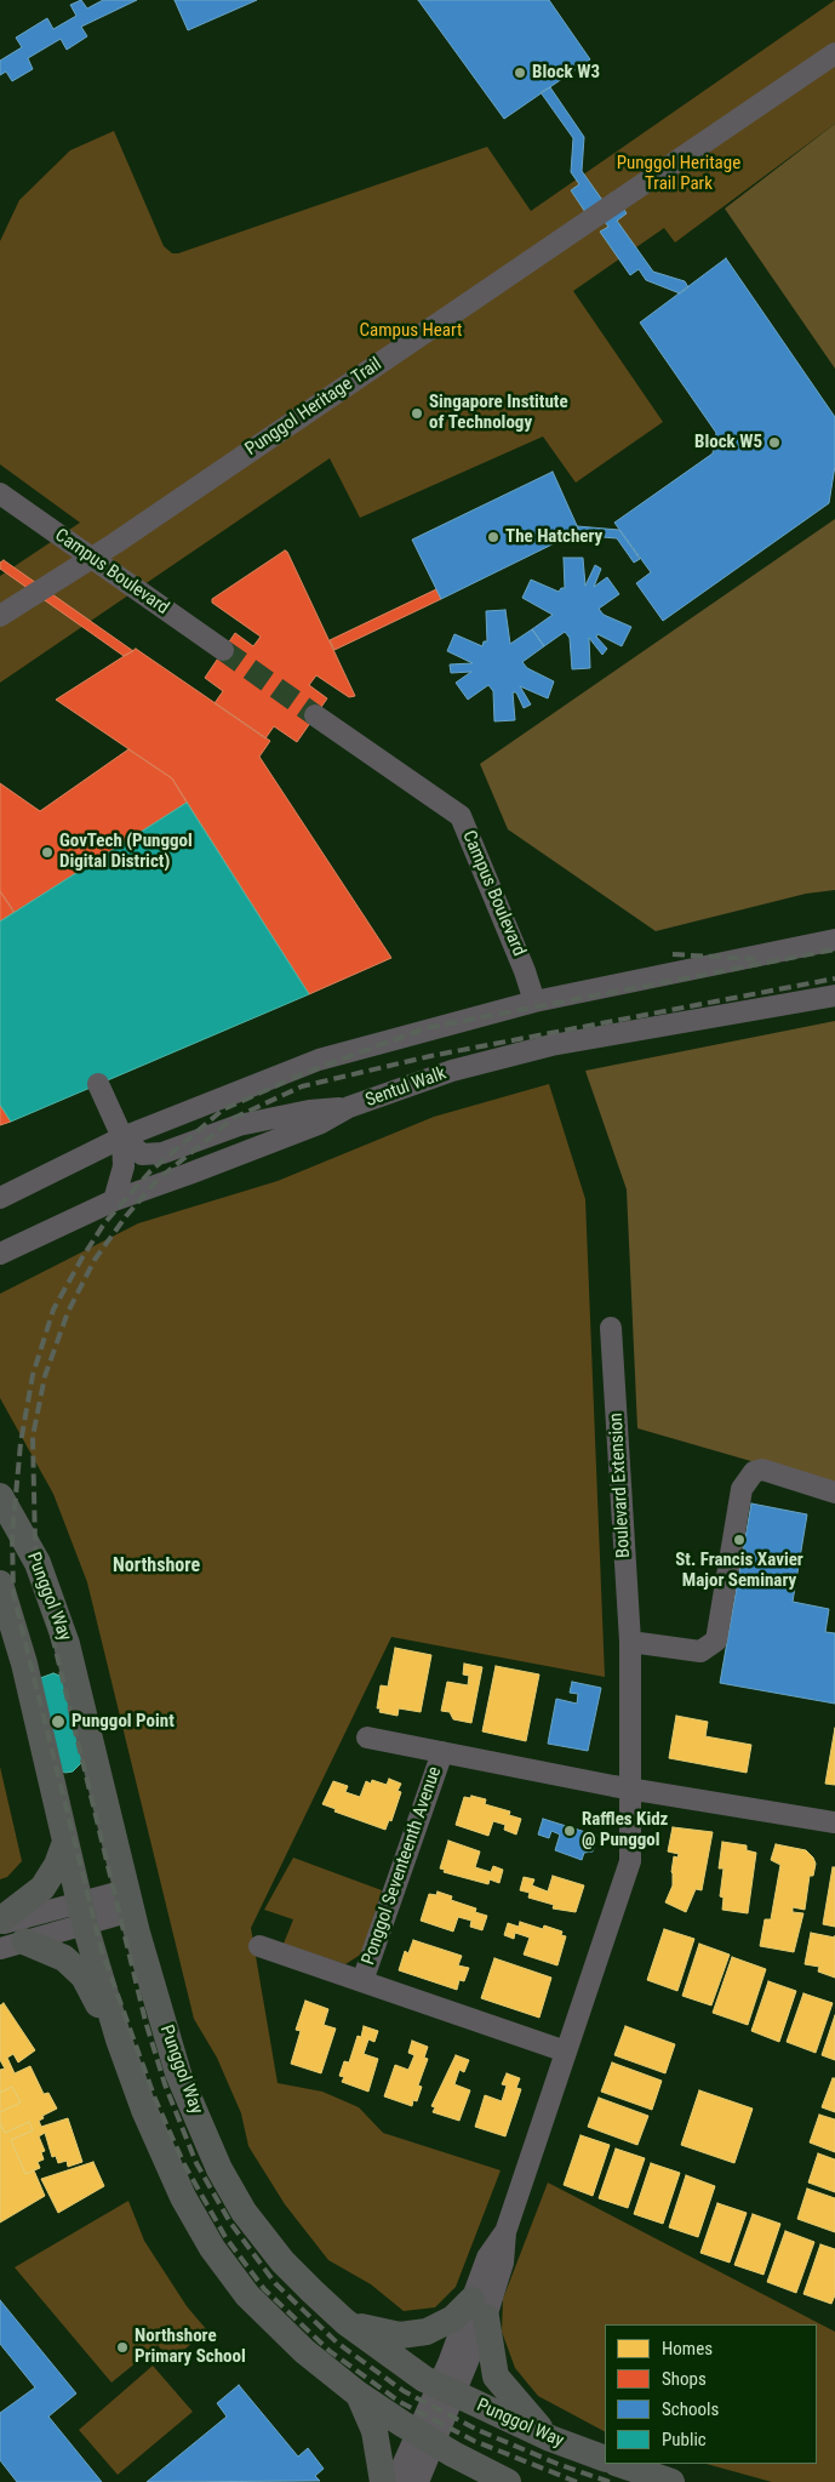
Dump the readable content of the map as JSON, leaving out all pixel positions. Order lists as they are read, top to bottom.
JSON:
{
  "streets": {
    "main road": ["Punggol Way"],
    "street": [
      "Punggol Heritage Trail",
      "Campus Boulevard",
      "Sentul Walk",
      "Boulevard Extension",
      "Ponggol Seventeenth Avenue"
    ]
  },
  "districts": ["Northshore"],
  "parks": ["Punggol Heritage Trail Park", "Campus Heart"],
  "places": [
    "Block W3",
    "Singapore Institute of Technology",
    "Block W5",
    "The Hatchery",
    "GovTech (Punggol Digital District)",
    "St. Francis Xavier Major Seminary",
    "Punggol Point",
    "Raffles Kidz @ Punggol",
    "Northshore Primary School"
  ],
  "legend": [
    "Homes",
    "Shops",
    "Schools",
    "Public"
  ]
}
